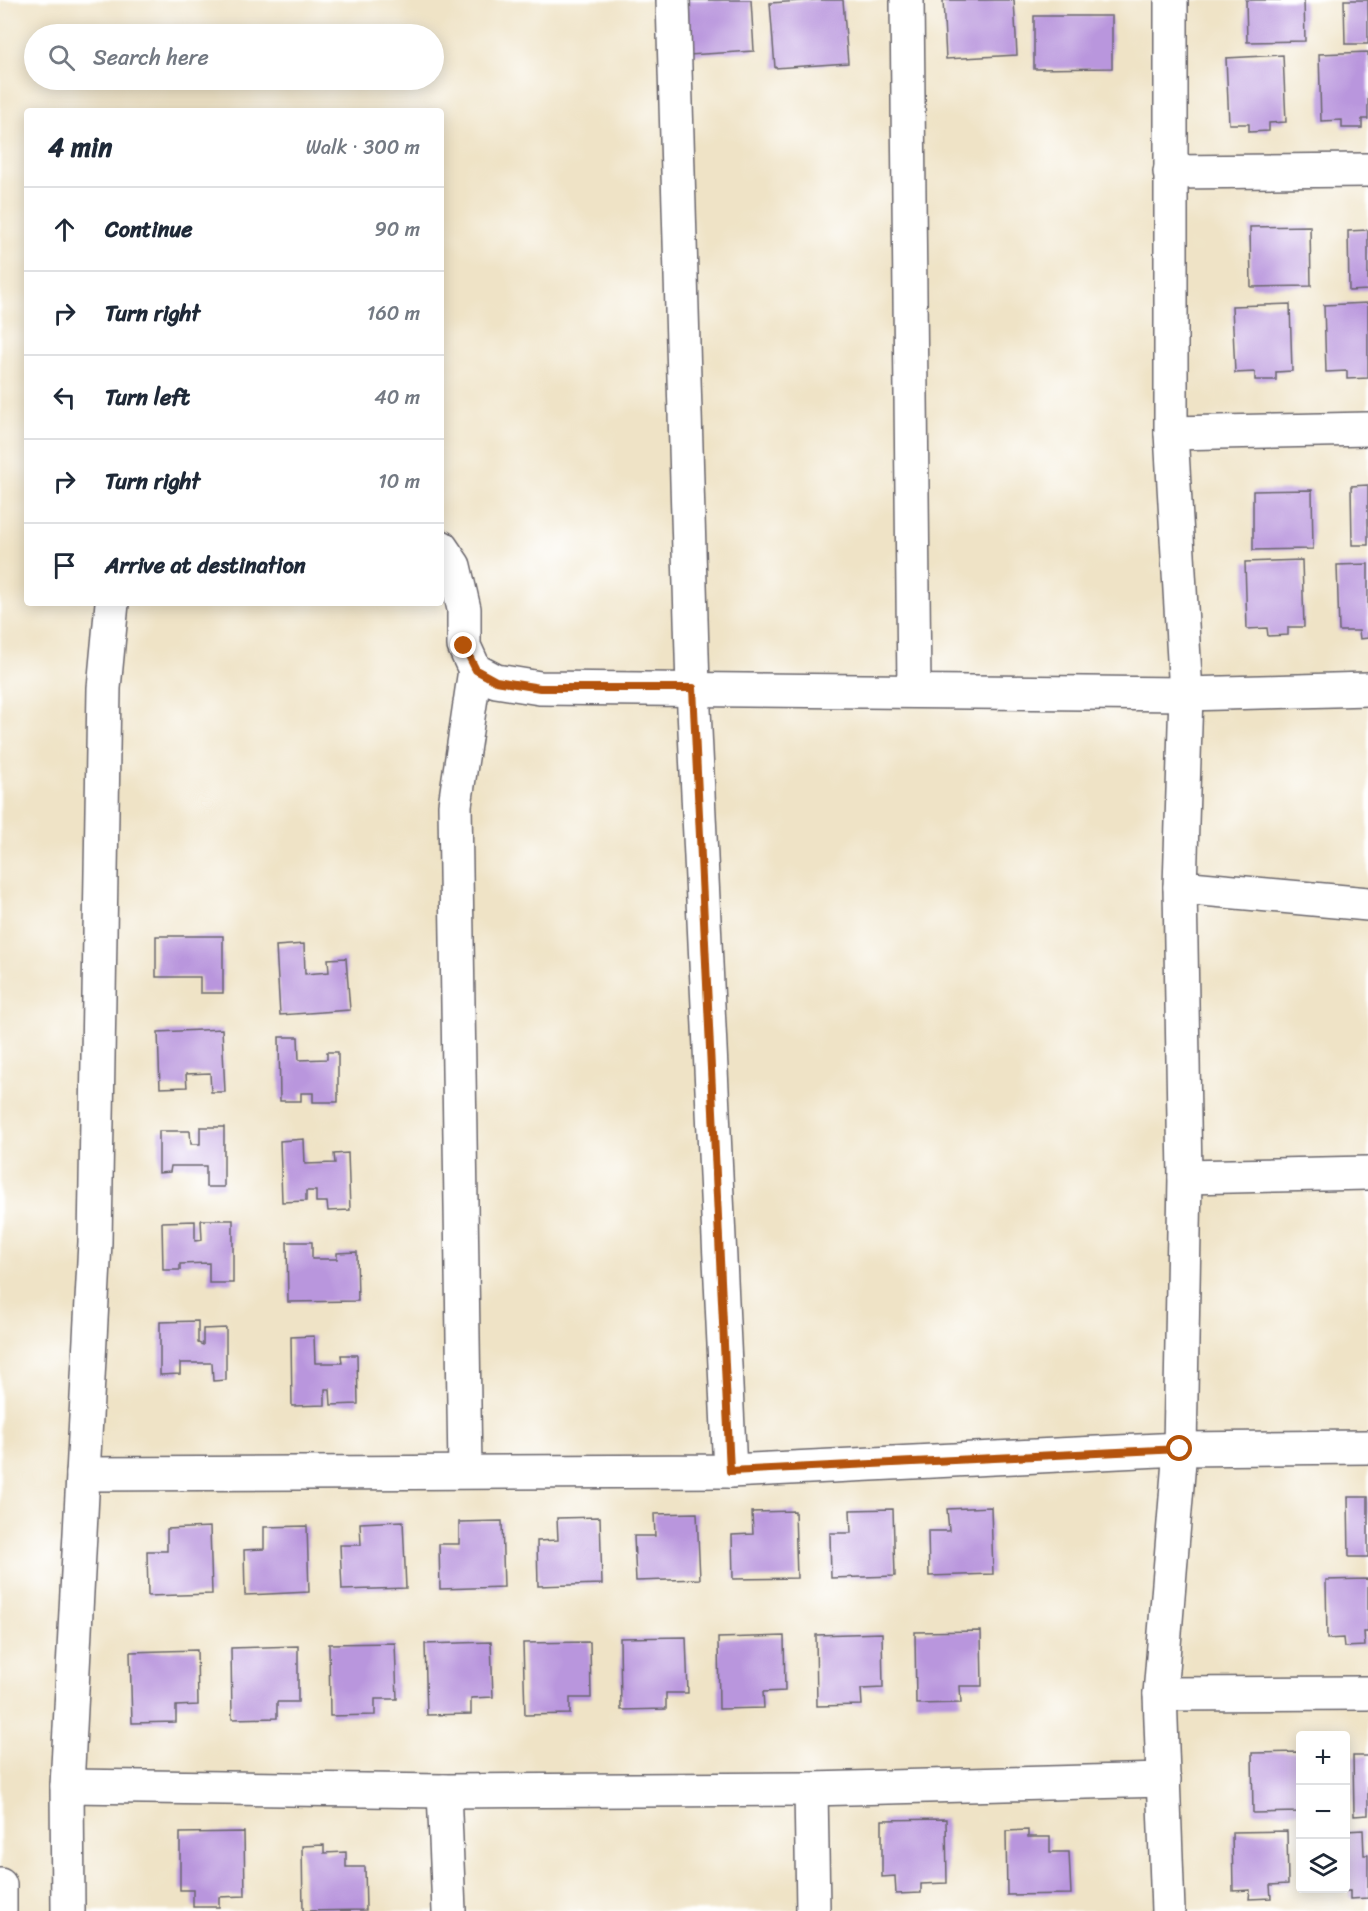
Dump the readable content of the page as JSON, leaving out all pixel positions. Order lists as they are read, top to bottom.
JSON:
{
  "page": {
    "search": "Search here",
    "heading": ["4 min", "Walk · 300 m"],
    "list": [
      ["Continue", "90 m"],
      ["Turn right", "160 m"],
      ["Turn left", "40 m"],
      ["Turn right", "10 m"],
      "Arrive at destination"
    ],
    "map_buttons": ["+", "−"]
  }
}
